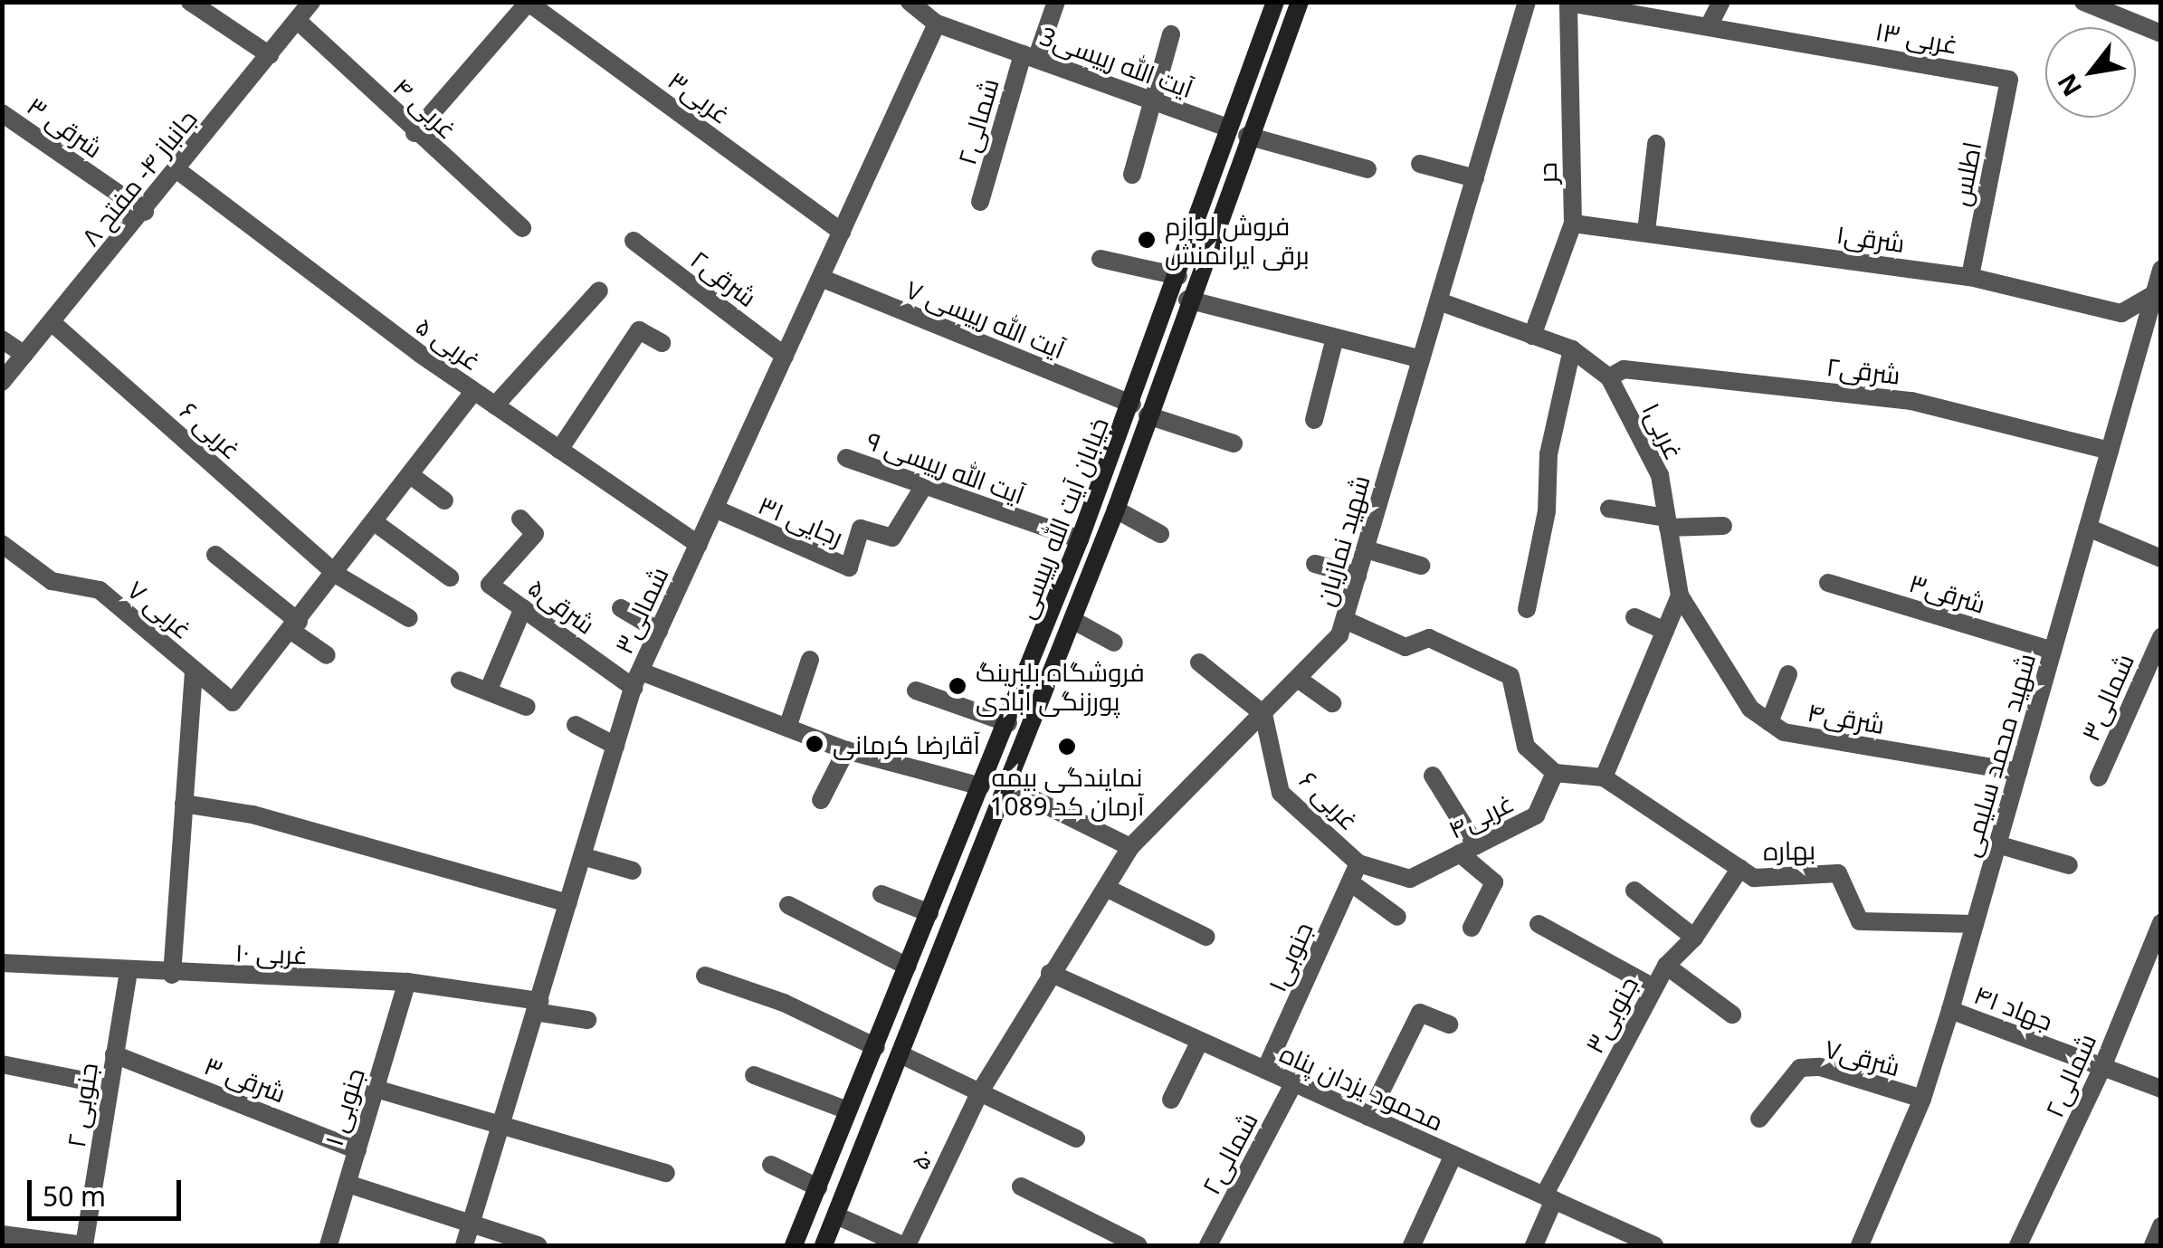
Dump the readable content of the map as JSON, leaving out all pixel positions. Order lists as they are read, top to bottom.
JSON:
{
  "streets": {
    "main road": ["خیابان آیت الله رییسی"],
    "street": [
      "غربی ۱۳",
      "آیت الله رییسی3",
      "غربی۳",
      "غربی ۴",
      "شمالی۲",
      "شرقی ۳",
      "حر",
      "اطلس",
      "جانباز ۴- مفتح ۸",
      "شرقی۱",
      "شرقی۲",
      "آیت الله رییسی ۷",
      "غربی ۵",
      "غربی ۶",
      "غربی۱",
      "آیت الله رییسی ۹",
      "رجایی ۳۱",
      "شهید نمازیان",
      "شرقی۳",
      "شرقی۵",
      "غربی ۷",
      "شمالی۳",
      "شرقی۴",
      "شهید محمد سلیمی",
      "غربی۴",
      "بهاره",
      "غربی ۱۰",
      "جنوبی۱",
      "جهاد ۴۱",
      "جنوبی۳",
      "شرقی۷",
      "محمود یزدان پناه",
      "جنوبی ۲",
      "جنوبی ۱",
      "۵۰"
    ]
  },
  "crossings": [
    ["غربی ۱۳", "حر"],
    ["غربی ۱۳", "اطلس"],
    ["آیت الله رییسی3", "شمالی۲"],
    ["آیت الله رییسی3", "خیابان آیت الله رییسی"],
    ["آیت الله رییسی3", "شمالی۳"],
    ["غربی۳", "شمالی۳"],
    ["غربی ۴", "جانباز ۴- مفتح ۸"],
    ["شمالی۲", "جهاد ۴۱"],
    ["شمالی۲", "محمود یزدان پناه"],
    ["شرقی ۳", "جانباز ۴- مفتح ۸"],
    ["شرقی ۳", "جنوبی ۲"],
    ["شرقی ۳", "جنوبی ۱"],
    ["حر", "شرقی۱"],
    ["حر", "غربی۱"],
    ["اطلس", "شرقی۱"],
    ["جانباز ۴- مفتح ۸", "غربی ۵"],
    ["جانباز ۴- مفتح ۸", "غربی ۶"],
    ["شرقی۱", "شهید محمد سلیمی"],
    ["شرقی۲", "غربی۱"],
    ["شرقی۲", "شمالی۳"],
    ["شرقی۲", "شهید محمد سلیمی"],
    ["آیت الله رییسی ۷", "خیابان آیت الله رییسی"],
    ["آیت الله رییسی ۷", "شمالی۳"],
    ["غربی ۵", "شمالی۳"],
    ["غربی ۶", "شهید نمازیان"],
    ["غربی ۶", "غربی۴"],
    ["غربی ۶", "جنوبی۱"],
    ["غربی۱", "شهید نمازیان"],
    ["غربی۱", "شرقی۴"],
    ["آیت الله رییسی ۹", "خیابان آیت الله رییسی"],
    ["آیت الله رییسی ۹", "رجایی ۳۱"],
    ["خیابان آیت الله رییسی", "شرقی۵"],
    ["رجایی ۳۱", "شمالی۳"],
    ["شهید نمازیان", "غربی۴"],
    ["شهید نمازیان", "جنوبی۱"],
    ["شهید نمازیان", "محمود یزدان پناه"],
    ["شهید نمازیان", "۵۰"],
    ["شرقی۳", "شهید محمد سلیمی"],
    ["شرقی۵", "شمالی۳"],
    ["شمالی۳", "غربی ۱۰"],
    ["شرقی۴", "شهید محمد سلیمی"],
    ["شهید محمد سلیمی", "بهاره"],
    ["شهید محمد سلیمی", "جهاد ۴۱"],
    ["شهید محمد سلیمی", "شرقی۷"],
    ["غربی۴", "جنوبی۱"],
    ["بهاره", "جنوبی۳"],
    ["غربی ۱۰", "جنوبی ۲"],
    ["غربی ۱۰", "جنوبی ۱"],
    ["جنوبی۱", "محمود یزدان پناه"],
    ["جنوبی۳", "محمود یزدان پناه"]
  ],
  "places": [
    "فروش لوازم برقی ایرانمنش",
    "فروشگاه بلبرینگ پورزنگی ابادی",
    "آقارضا کرمانی",
    "نمایندگی بیمه آرمان کد 1089"
  ],
  "scale_bar": "50 m",
  "north": "bottom left"
}
